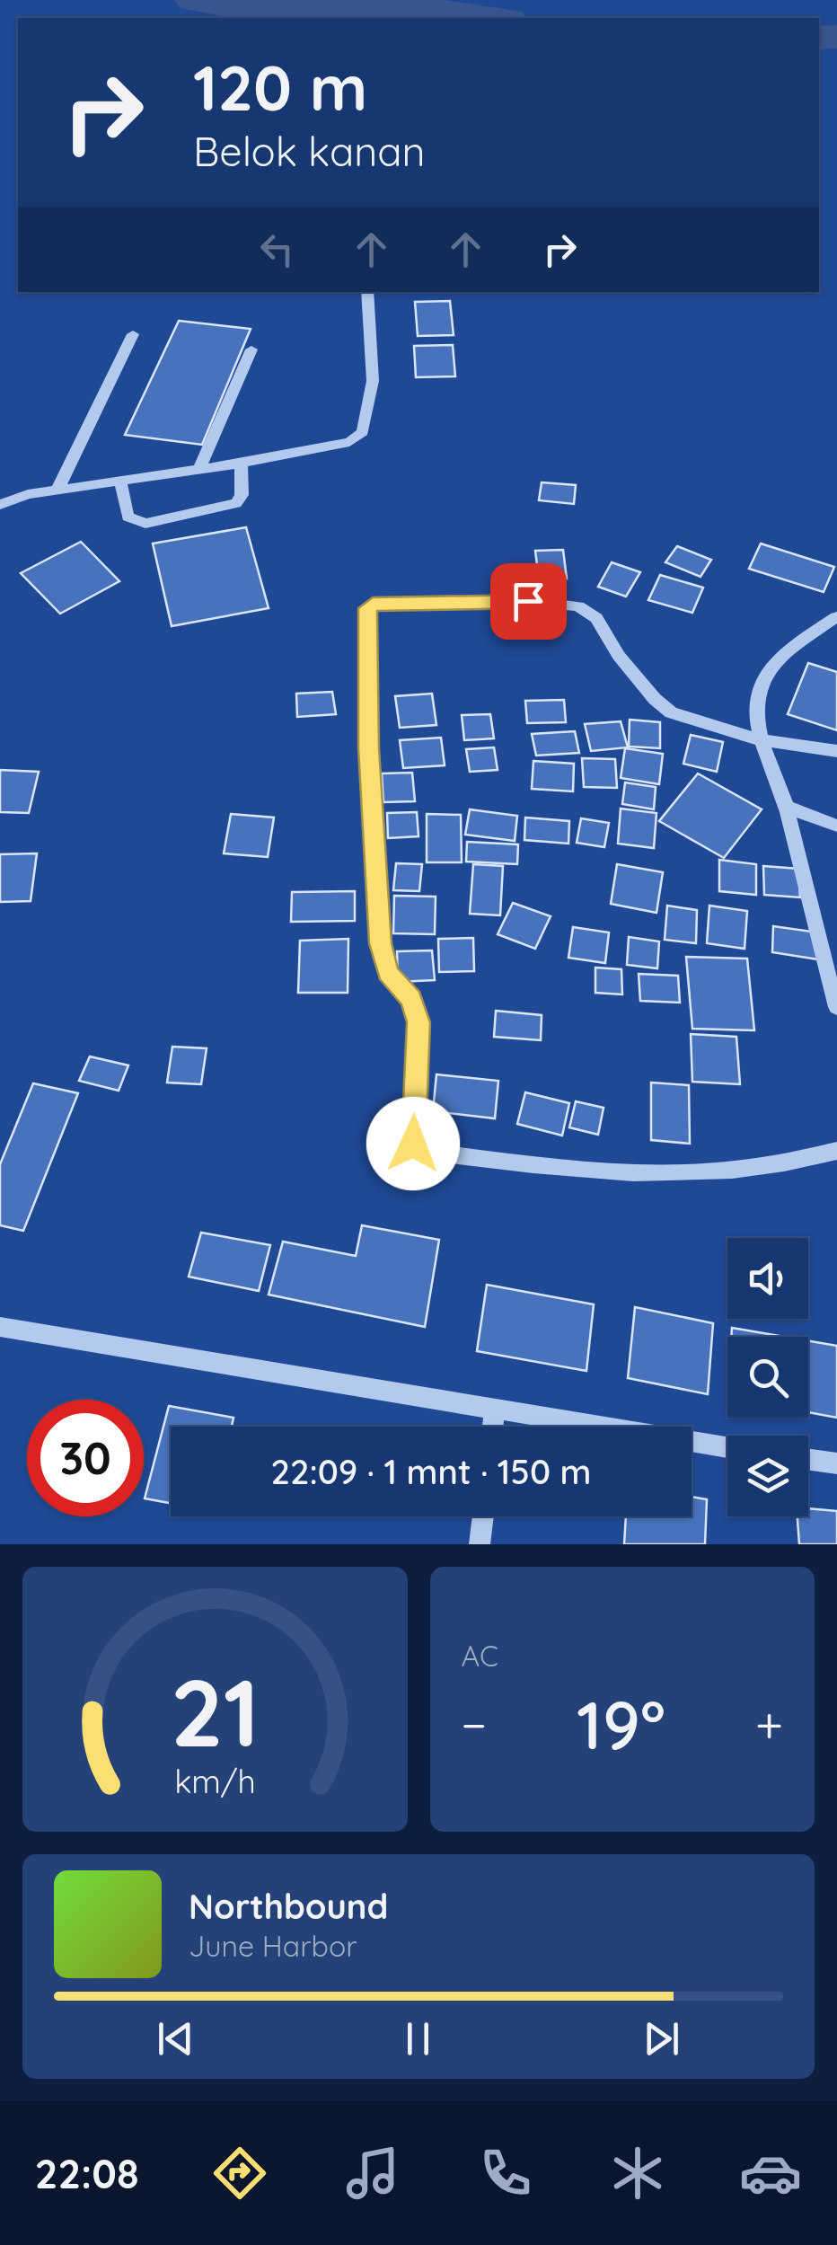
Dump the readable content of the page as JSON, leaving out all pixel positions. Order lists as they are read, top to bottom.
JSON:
{
  "page": {
    "turn": ["120 m", "Belok kanan"],
    "limit": "30",
    "trip": "22:09 · 1 mnt · 150 m",
    "tile": "AC",
    "heat": ["−", "19°", "+"],
    "song": ["Northbound", "June Harbor"],
    "tabs": "22:08",
    "gauge": ["21", "km/h"]
  }
}
